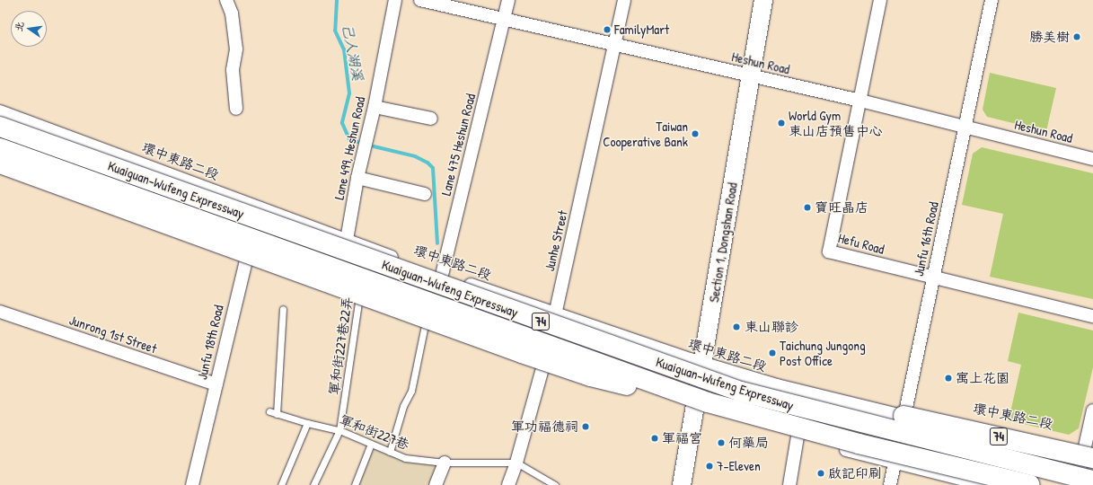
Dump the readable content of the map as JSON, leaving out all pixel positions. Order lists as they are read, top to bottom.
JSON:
{
  "streets": {
    "highway": ["Kuaiguan-Wufeng Expressway", "74"],
    "main road": ["Section 1, Dongshan Road"],
    "street": [
      "Heshun Road",
      "Lane 475 Heshun Road",
      "Lane 499, Heshun Road",
      "環中東路二段",
      "Junfu 16th Road",
      "Junhe Street",
      "Hefu Road",
      "Junrong 1st Street",
      "Junfu 18th Road"
    ],
    "lane": ["軍和街227巷22弄", "軍和街227巷"]
  },
  "crossings": [
    ["Heshun Road", "Lane 475 Heshun Road"],
    ["Heshun Road", "Junfu 16th Road"],
    ["Heshun Road", "Junhe Street"],
    ["Heshun Road", "Section 1, Dongshan Road"],
    ["Heshun Road", "Hefu Road"],
    ["Lane 475 Heshun Road", "環中東路二段"],
    ["Lane 499, Heshun Road", "環中東路二段"],
    ["環中東路二段", "Junfu 16th Road"],
    ["環中東路二段", "Junhe Street"],
    ["環中東路二段", "Section 1, Dongshan Road"],
    ["環中東路二段", "74"],
    ["環中東路二段", "Junfu 18th Road"],
    ["Kuaiguan-Wufeng Expressway", "Section 1, Dongshan Road"],
    ["Kuaiguan-Wufeng Expressway", "74"],
    ["Junfu 16th Road", "Hefu Road"],
    ["Junfu 16th Road", "74"],
    ["Junhe Street", "軍和街227巷"],
    ["Section 1, Dongshan Road", "74"],
    ["Junrong 1st Street", "Junfu 18th Road"],
    ["軍和街227巷22弄", "軍和街227巷"]
  ],
  "water": ["己人湖溪"],
  "places": [
    "FamilyMart",
    "勝美樹",
    "World Gym 東山店預售中心",
    "Taiwan Cooperative Bank",
    "寶旺晶店",
    "東山聯診",
    "Taichung Jungong Post Office",
    "寓上花園",
    "軍功福德祠",
    "軍福宮",
    "何藥局",
    "7-Eleven",
    "啟記印刷"
  ],
  "north": "left"
}
